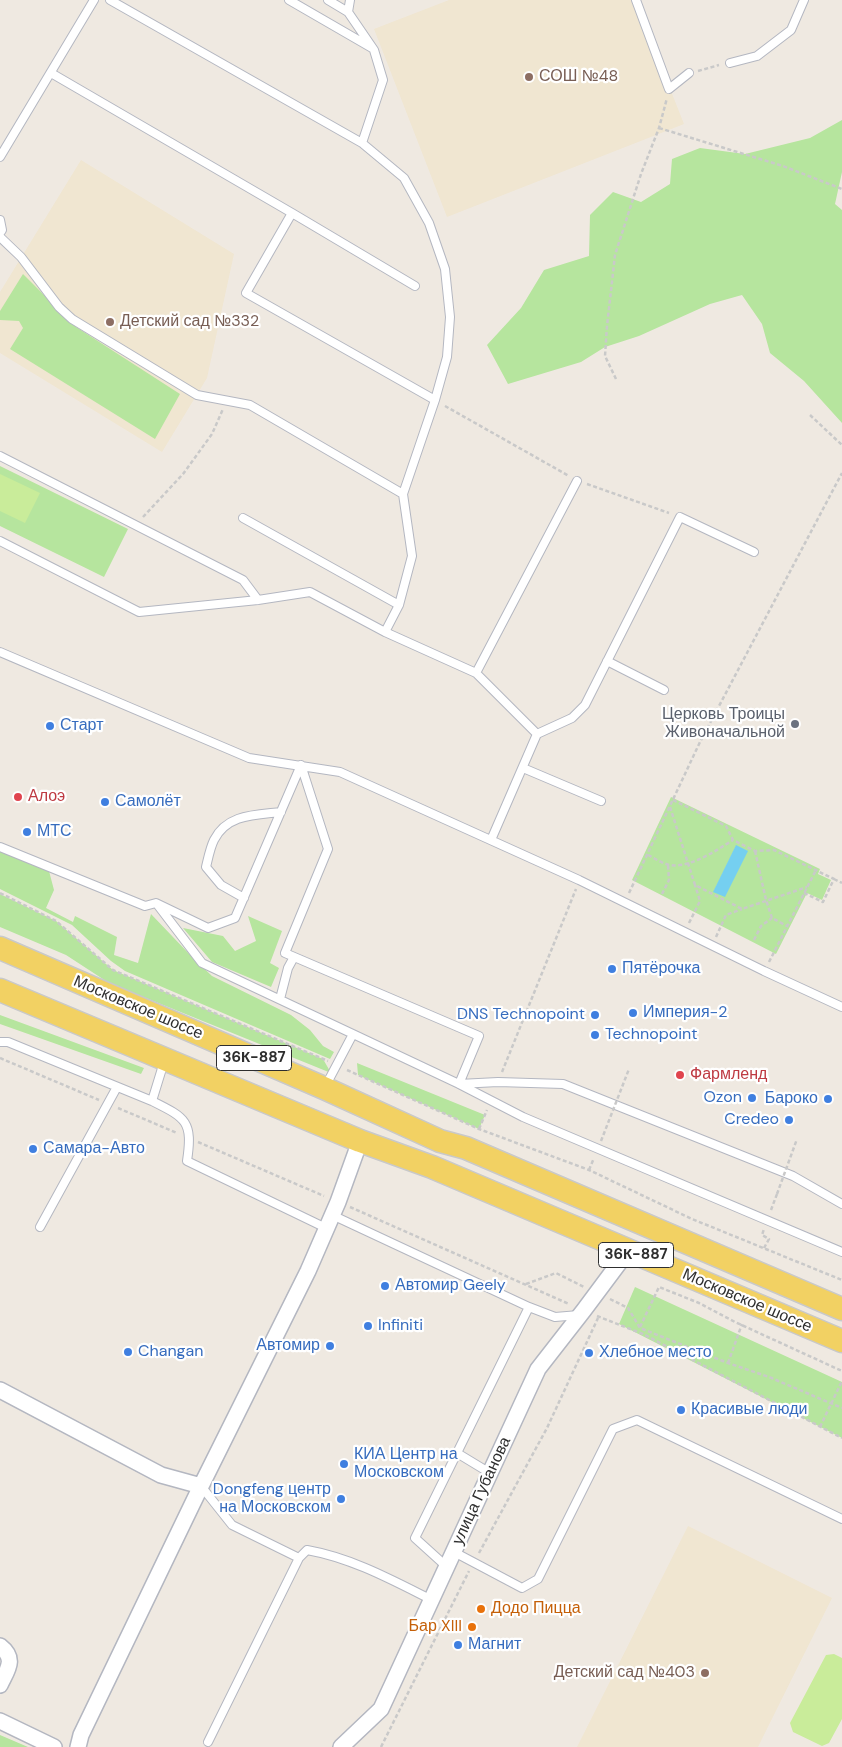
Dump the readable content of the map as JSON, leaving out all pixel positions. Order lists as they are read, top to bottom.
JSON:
{
  "streets": {
    "main road": ["Московское шоссе", "36К-887"],
    "street": ["улица Губанова"]
  },
  "crossings": [
    ["Московское шоссе", "улица Губанова"]
  ],
  "places": [
    "СОШ №48",
    "Детский сад №332",
    "Церковь Троицы Живоначальной",
    "Старт",
    "Алоэ",
    "Самолёт",
    "МТС",
    "Пятёрочка",
    "Империя-2",
    "DNS Technopoint",
    "Technopoint",
    "Фармленд",
    "Ozon",
    "Бароко",
    "Credeo",
    "Самара-Авто",
    "Автомир Geely",
    "Infiniti",
    "Автомир",
    "Changan",
    "Хлебное место",
    "Красивые люди",
    "КИА Центр на Московском",
    "Dongfeng центр на Московском",
    "Додо Пицца",
    "Бар XIII",
    "Магнит",
    "Детский сад №403"
  ]
}
